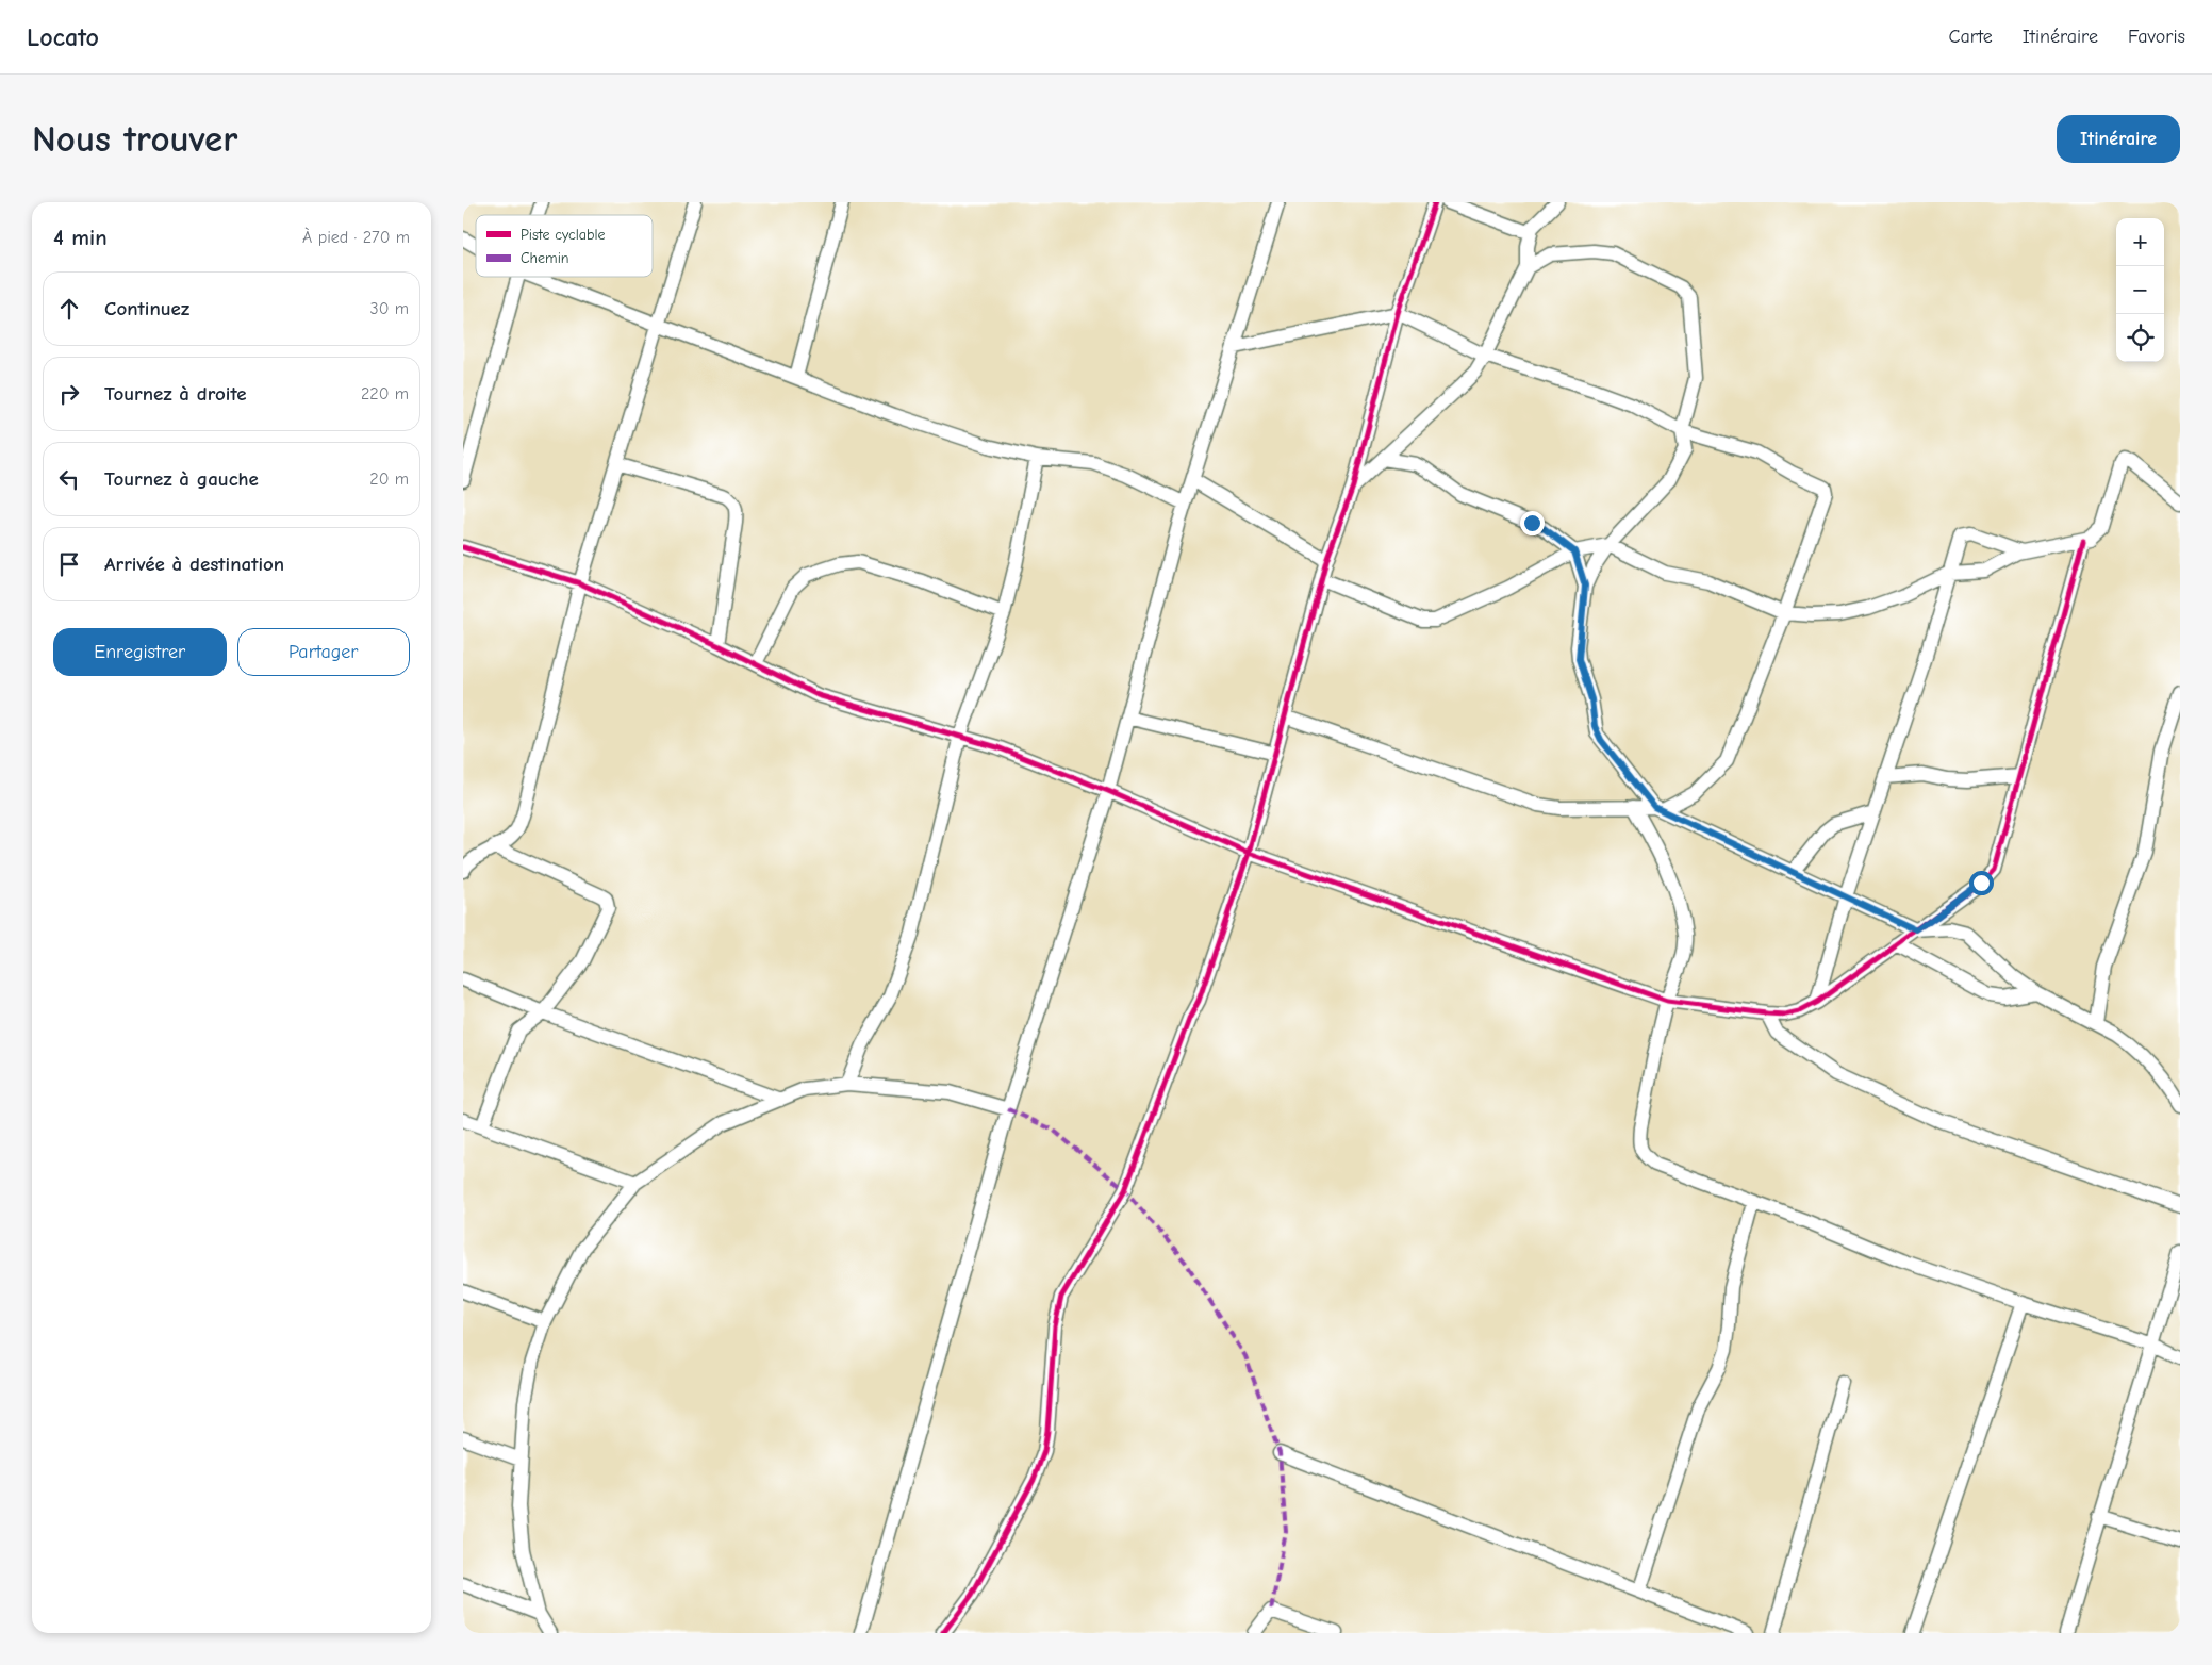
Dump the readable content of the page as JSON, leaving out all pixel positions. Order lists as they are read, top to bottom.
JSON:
{
  "legend": ["Piste cyclable", "Chemin"],
  "page": {
    "header": "Locato",
    "nav": ["Carte", "Itinéraire", "Favoris"],
    "buttons": [
      "Itinéraire",
      ["Enregistrer", "Partager"]
    ],
    "title": "Nous trouver",
    "heading": ["4 min", "À pied · 270 m"],
    "map_buttons": ["+", "−"],
    "list": [
      ["Continuez", "30 m"],
      ["Tournez à droite", "220 m"],
      ["Tournez à gauche", "20 m"],
      "Arrivée à destination"
    ]
  }
}
